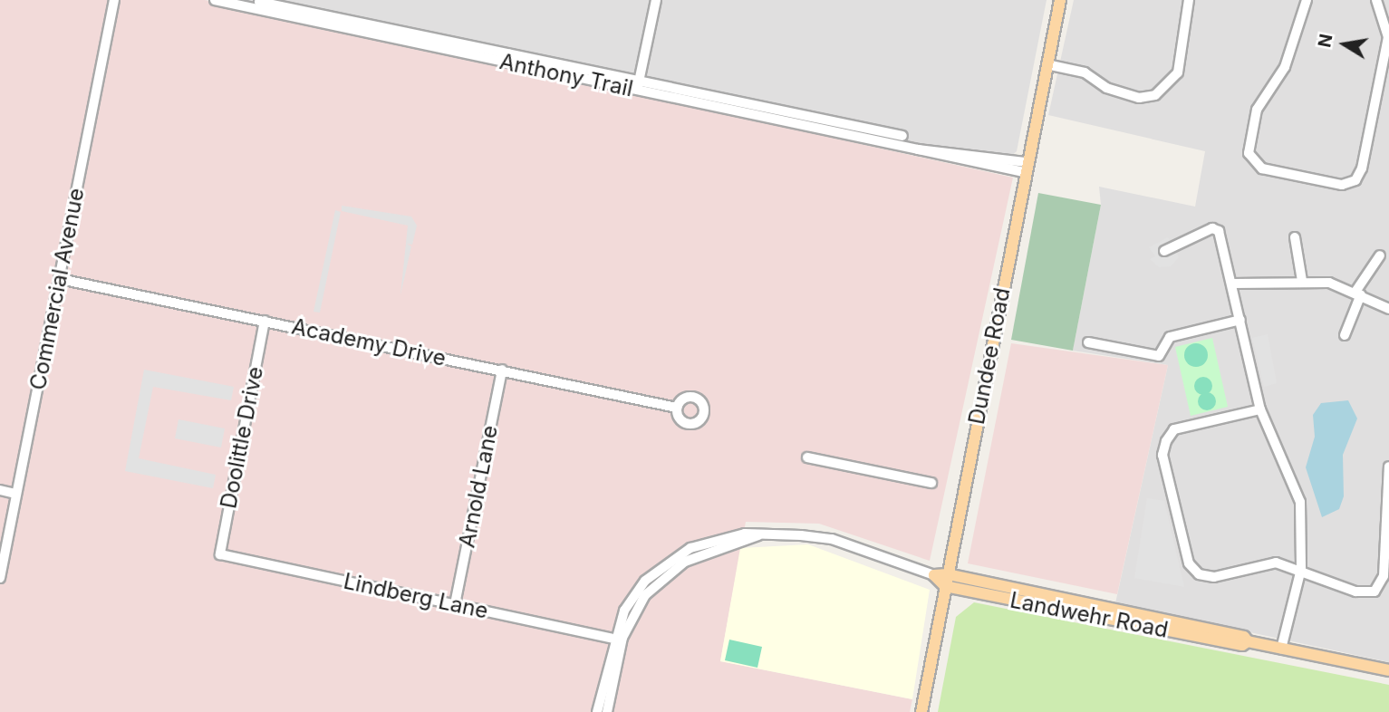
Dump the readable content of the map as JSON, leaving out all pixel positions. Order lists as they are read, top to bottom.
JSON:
{
  "streets": {
    "main road": ["Dundee Road", "Landwehr Road"],
    "street": [
      "Anthony Trail",
      "Commercial Avenue",
      "Academy Drive",
      "Doolittle Drive",
      "Arnold Lane",
      "Lindberg Lane"
    ]
  },
  "crossings": [
    ["Anthony Trail", "Dundee Road"],
    ["Commercial Avenue", "Academy Drive"],
    ["Academy Drive", "Doolittle Drive"],
    ["Academy Drive", "Arnold Lane"],
    ["Dundee Road", "Landwehr Road"],
    ["Doolittle Drive", "Lindberg Lane"],
    ["Arnold Lane", "Lindberg Lane"]
  ],
  "north": "left"
}
